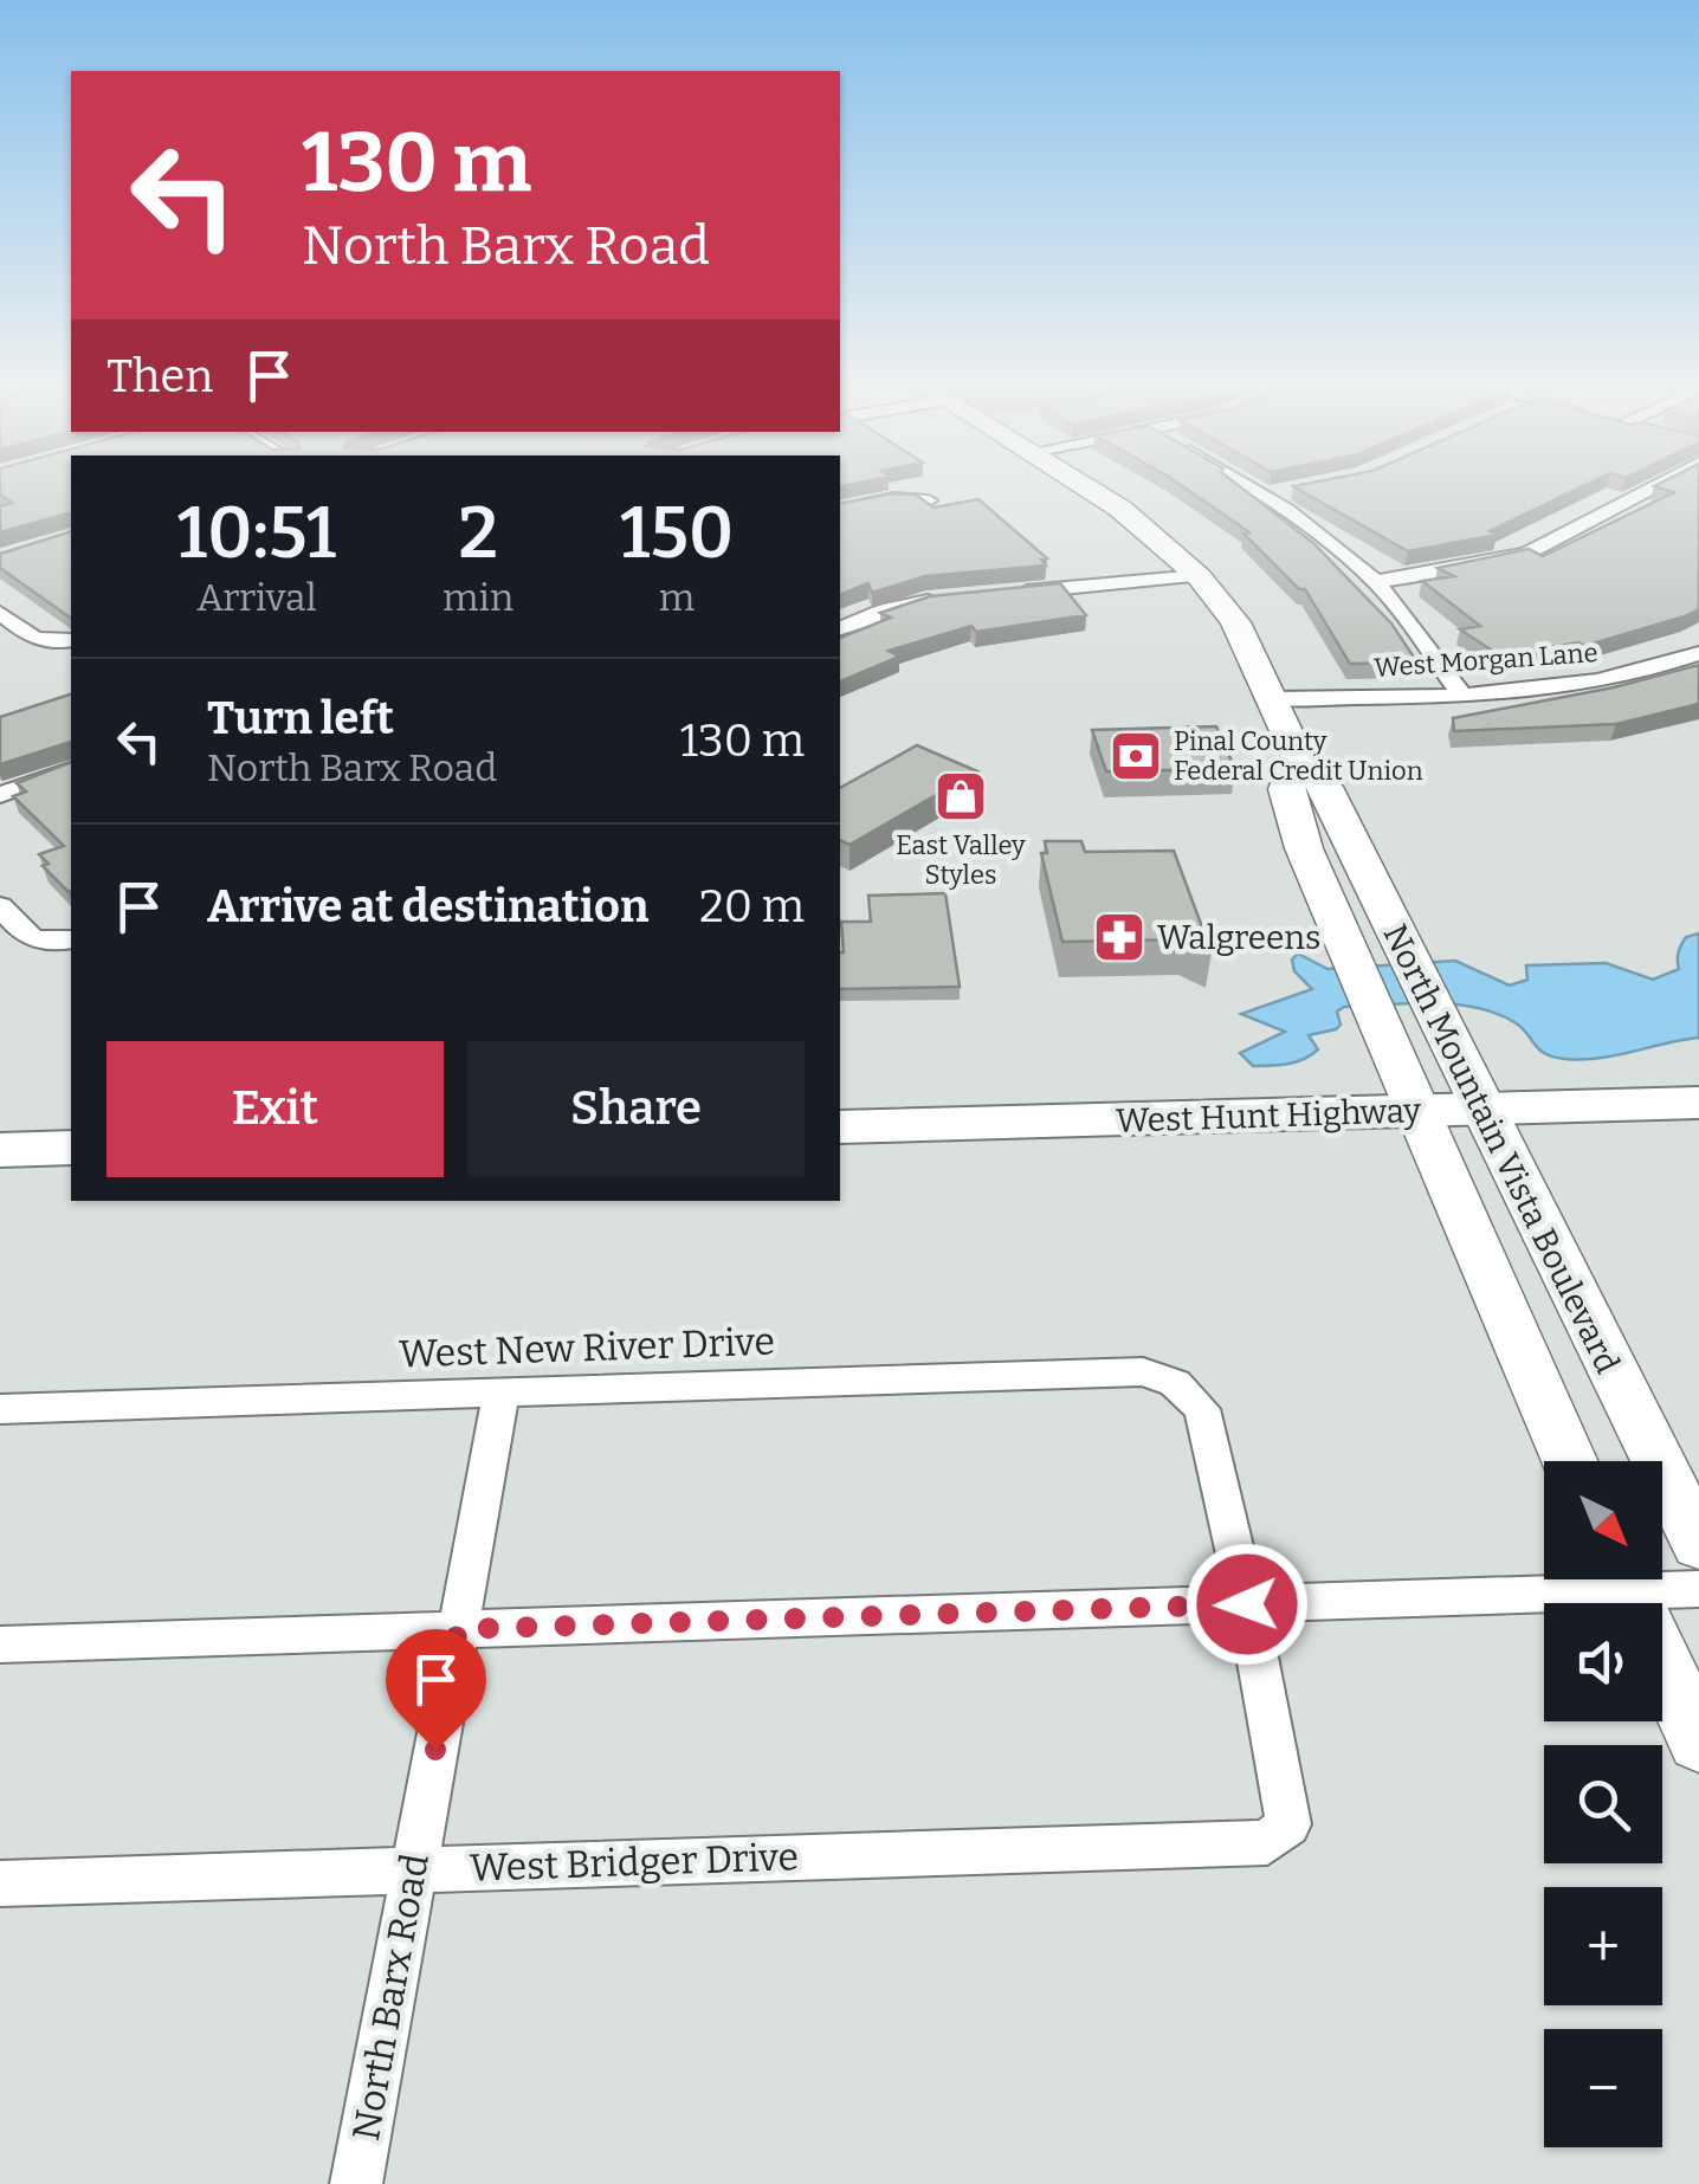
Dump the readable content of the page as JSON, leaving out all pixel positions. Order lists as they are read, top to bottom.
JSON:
{
  "streets": {
    "main road": ["West Hunt Highway"],
    "street": [
      "West Morgan Lane",
      "North Mountain Vista Boulevard",
      "West New River Drive",
      "West Bridger Drive",
      "North Barx Road"
    ]
  },
  "crossings": [
    ["West Morgan Lane", "North Mountain Vista Boulevard"],
    ["West Hunt Highway", "North Mountain Vista Boulevard"],
    ["West New River Drive", "West Bridger Drive"],
    ["West New River Drive", "North Barx Road"],
    ["West Bridger Drive", "North Barx Road"]
  ],
  "places": {
    "bank": ["Pinal County Federal Credit Union"],
    "shop": ["East Valley Styles"],
    "pharmacy": ["Walgreens"]
  },
  "north": "bottom right",
  "page": {
    "turn": ["130 m", "North Barx Road"],
    "then": "Then",
    "eta": [
      "10:51",
      "Arrival",
      "2",
      "min",
      "150",
      "m"
    ],
    "list": [
      {
        "name": "Turn left",
        "note": "North Barx Road",
        "value": "130 m"
      },
      {
        "name": "Arrive at destination",
        "value": "20 m"
      }
    ],
    "buttons": ["Exit", "Share"],
    "map_buttons": ["+", "−"]
  }
}
